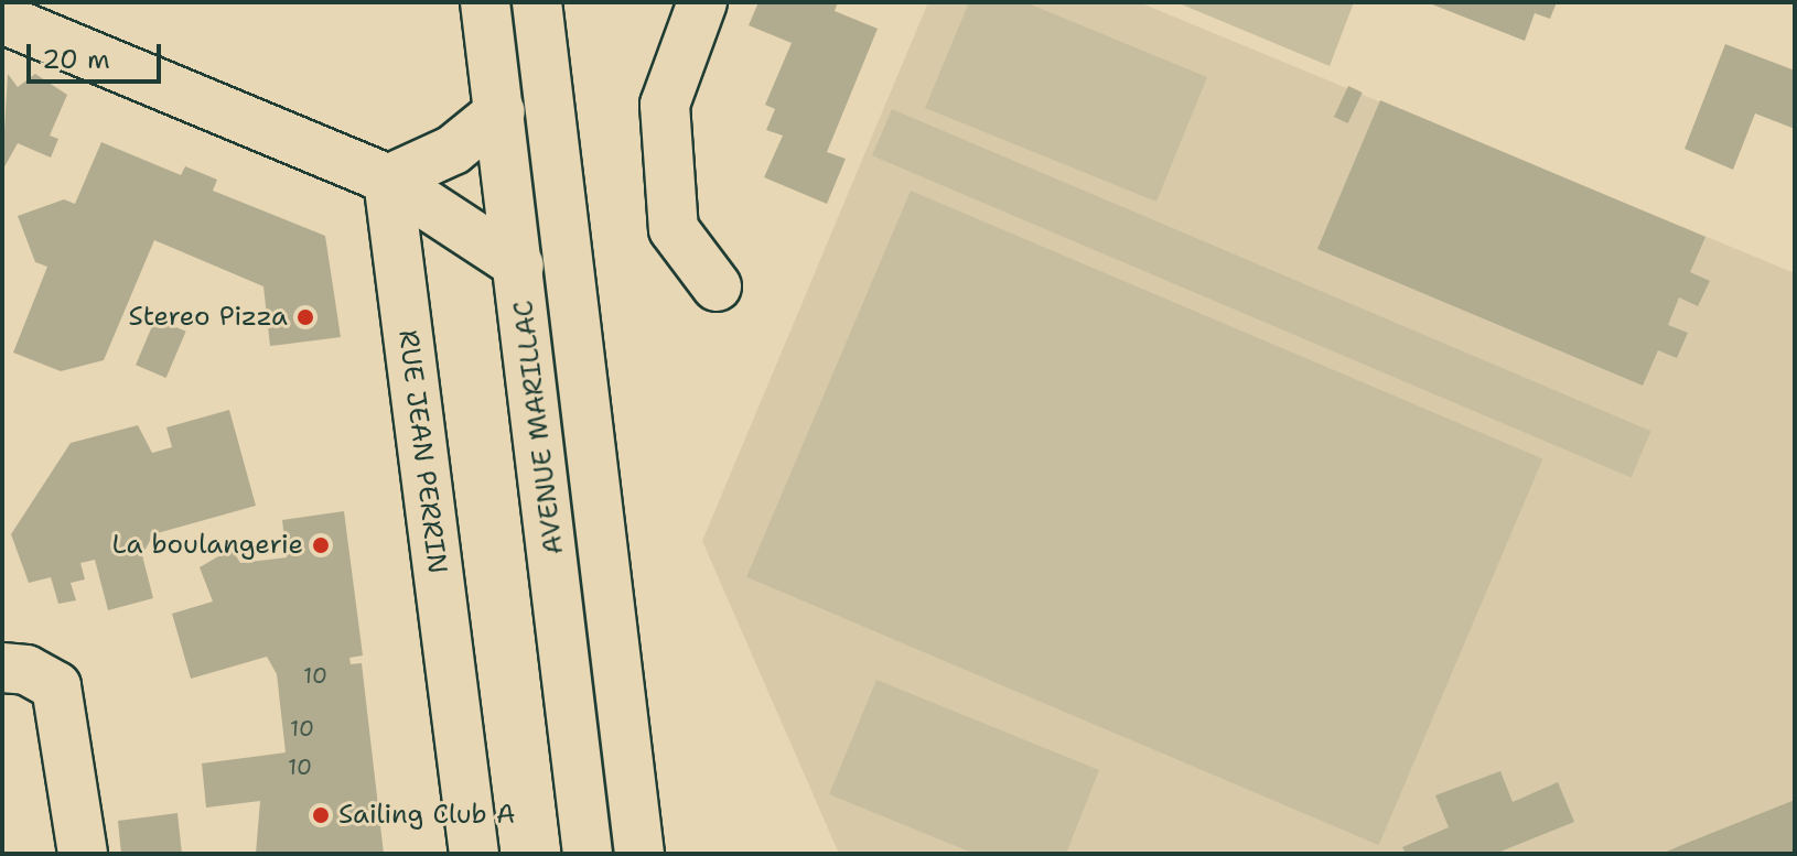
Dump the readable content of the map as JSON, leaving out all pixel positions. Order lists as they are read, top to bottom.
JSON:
{
  "streets": {
    "street": ["AVENUE MARILLAC", "RUE JEAN PERRIN"]
  },
  "places": ["Stereo Pizza", "La boulangerie", "Sailing Club A"],
  "house_numbers": ["10", "10", "10"],
  "scale_bar": "20 m"
}
